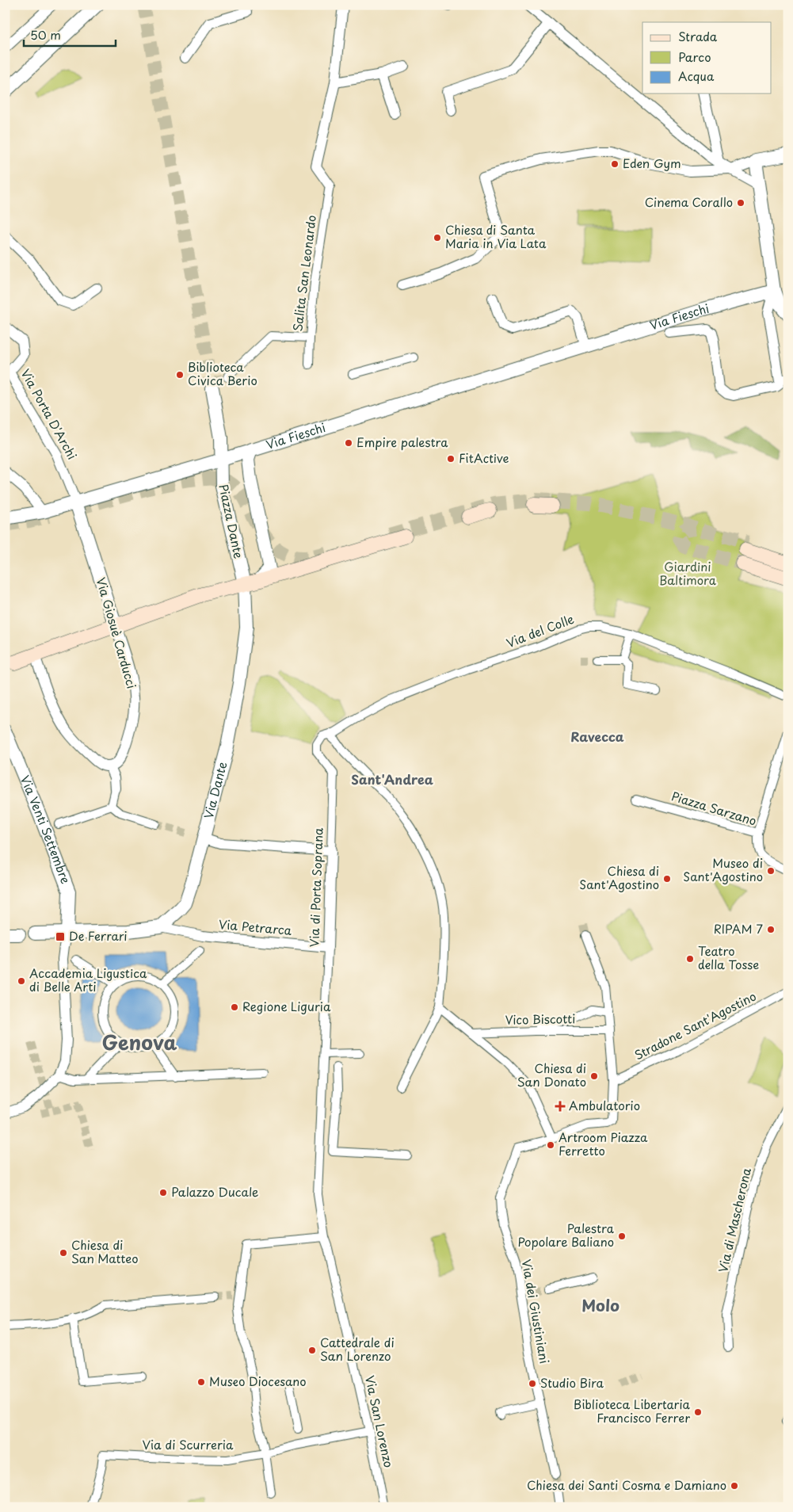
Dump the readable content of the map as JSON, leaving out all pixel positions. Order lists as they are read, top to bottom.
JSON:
{
  "streets": {
    "street": [
      "Salita San Leonardo",
      "Via Fieschi",
      "Via Porta D'Archi",
      "Piazza Dante",
      "Via del Colle",
      "Via Giosuè Carducci",
      "Via Dante",
      "Piazza Sarzano",
      "Via Venti Settembre",
      "Via di Porta Soprana",
      "Via Petrarca",
      "Vico Biscotti",
      "Stradone Sant'Agostino",
      "Via di Mascherona",
      "Via dei Giustiniani",
      "Via San Lorenzo",
      "Via di Scurreria"
    ]
  },
  "crossings": [
    ["Via Fieschi", "Via Porta D'Archi"],
    ["Via Fieschi", "Piazza Dante"],
    ["Via Fieschi", "Via Giosuè Carducci"],
    ["Via Porta D'Archi", "Via Giosuè Carducci"],
    ["Piazza Dante", "Via Dante"],
    ["Via del Colle", "Via di Porta Soprana"],
    ["Via Dante", "Via Petrarca"],
    ["Via di Porta Soprana", "Via Petrarca"],
    ["Via di Porta Soprana", "Via San Lorenzo"],
    ["Via San Lorenzo", "Via di Scurreria"]
  ],
  "districts": [
    "Ravecca",
    "Sant'Andrea",
    "Genova",
    "Molo"
  ],
  "parks": ["Giardini Baltimora"],
  "places": {
    "other": [
      "Eden Gym",
      "Cinema Corallo",
      "Chiesa di Santa Maria in Via Lata",
      "Biblioteca Civica Berio",
      "Empire palestra",
      "FitActive",
      "Museo di Sant'Agostino",
      "Chiesa di Sant'Agostino",
      "RIPAM 7",
      "Teatro della Tosse",
      "Accademia Ligustica di Belle Arti",
      "Regione Liguria",
      "Chiesa di San Donato",
      "Artroom Piazza Ferretto",
      "Palazzo Ducale",
      "Palestra Popolare Baliano",
      "Chiesa di San Matteo",
      "Cattedrale di San Lorenzo",
      "Museo Diocesano",
      "Studio Bira",
      "Biblioteca Libertaria Francisco Ferrer",
      "Chiesa dei Santi Cosma e Damiano"
    ],
    "transit": ["De Ferrari"],
    "health": ["Ambulatorio"]
  },
  "legend": ["Strada", "Parco", "Acqua"],
  "scale_bar": "50 m"
}
